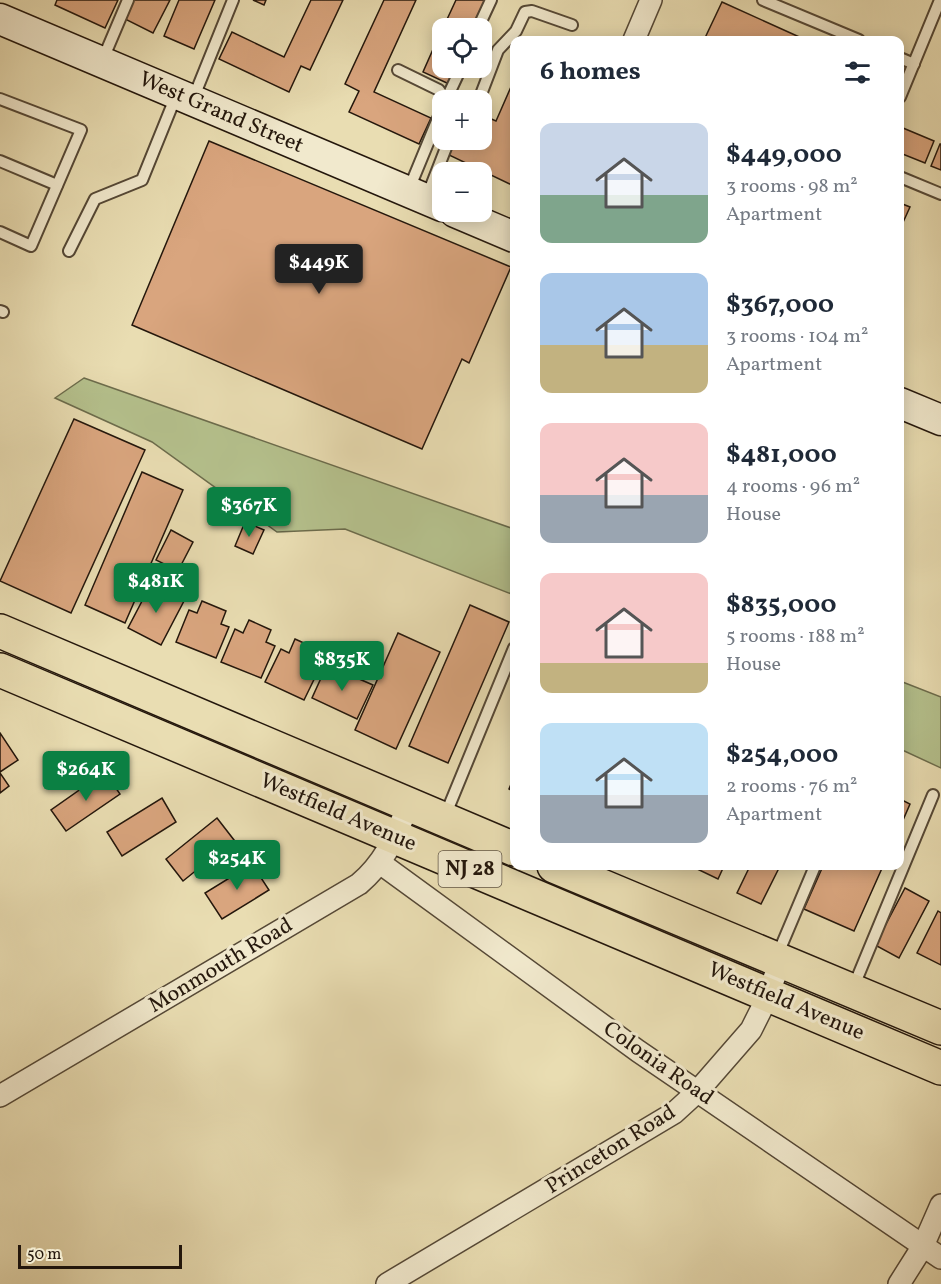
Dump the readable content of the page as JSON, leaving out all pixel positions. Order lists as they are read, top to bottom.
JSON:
{
  "streets": {
    "main road": ["Westfield Avenue", "NJ 28"],
    "street": [
      "West Grand Street",
      "Monmouth Road",
      "Colonia Road",
      "Princeton Road"
    ]
  },
  "crossings": [
    ["Westfield Avenue", "Monmouth Road"],
    ["Westfield Avenue", "Colonia Road"],
    ["Westfield Avenue", "Princeton Road"],
    ["Monmouth Road", "Colonia Road"],
    ["Colonia Road", "Princeton Road"]
  ],
  "scale_bar": "50 m",
  "page": {
    "map_buttons": ["+", "−"],
    "heading": "6 homes",
    "list": [
      {
        "name": "$449,000",
        "note": "3 rooms · 98 m² · Apartment"
      },
      {
        "name": "$367,000",
        "note": "3 rooms · 104 m² · Apartment"
      },
      {
        "name": "$481,000",
        "note": "4 rooms · 96 m² · House"
      },
      {
        "name": "$835,000",
        "note": "5 rooms · 188 m² · House"
      },
      {
        "name": "$254,000",
        "note": "2 rooms · 76 m² · Apartment"
      }
    ],
    "price": [
      "$449K",
      "$367K",
      "$481K",
      "$835K",
      "$264K",
      "$254K"
    ],
    "scale": "50 m"
  }
}
